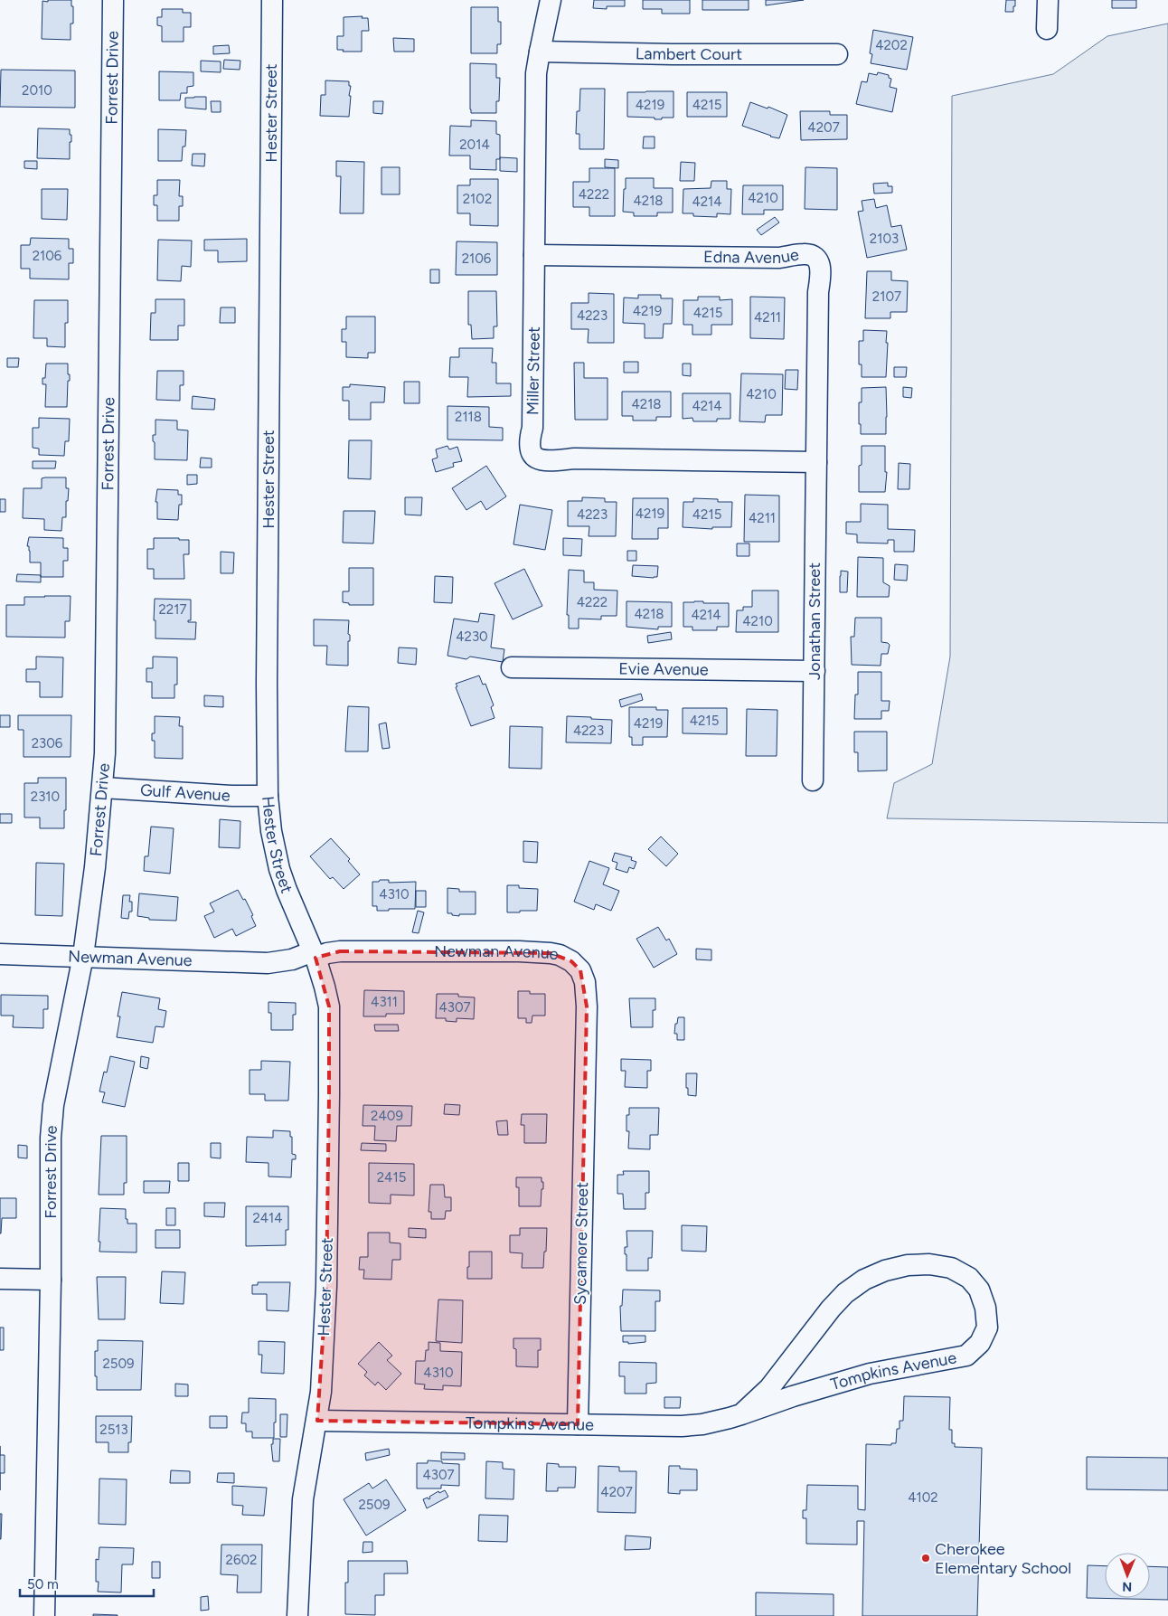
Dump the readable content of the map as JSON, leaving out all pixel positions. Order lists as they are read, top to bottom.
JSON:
{
  "streets": {
    "street": [
      "Lambert Court",
      "Forrest Drive",
      "Hester Street",
      "Edna Avenue",
      "Miller Street",
      "Jonathan Street",
      "Evie Avenue",
      "Gulf Avenue",
      "Newman Avenue",
      "Sycamore Street",
      "Tompkins Avenue"
    ]
  },
  "crossings": [
    ["Lambert Court", "Miller Street"],
    ["Forrest Drive", "Gulf Avenue"],
    ["Forrest Drive", "Newman Avenue"],
    ["Hester Street", "Gulf Avenue"],
    ["Hester Street", "Newman Avenue"],
    ["Hester Street", "Tompkins Avenue"],
    ["Edna Avenue", "Miller Street"],
    ["Edna Avenue", "Jonathan Street"],
    ["Miller Street", "Jonathan Street"],
    ["Jonathan Street", "Evie Avenue"],
    ["Newman Avenue", "Sycamore Street"],
    ["Sycamore Street", "Tompkins Avenue"]
  ],
  "places": ["Cherokee Elementary School"],
  "house_numbers": [
    "4202",
    "2010",
    "4219",
    "4215",
    "4207",
    "2014",
    "4222",
    "4210",
    "2102",
    "4218",
    "4214",
    "2103",
    "2106",
    "2106",
    "2107",
    "4219",
    "4215",
    "4223",
    "4211",
    "4210",
    "4218",
    "4214",
    "2118",
    "4219",
    "4223",
    "4215",
    "4211",
    "4222",
    "2217",
    "4218",
    "4214",
    "4210",
    "4230",
    "4215",
    "4219",
    "4223",
    "2306",
    "2310",
    "4310",
    "4311",
    "4307",
    "2409",
    "2415",
    "2414",
    "2509",
    "4310",
    "2513",
    "4307",
    "4207",
    "4102",
    "2509",
    "2602"
  ],
  "scale_bar": "50 m",
  "north": "bottom"
}
